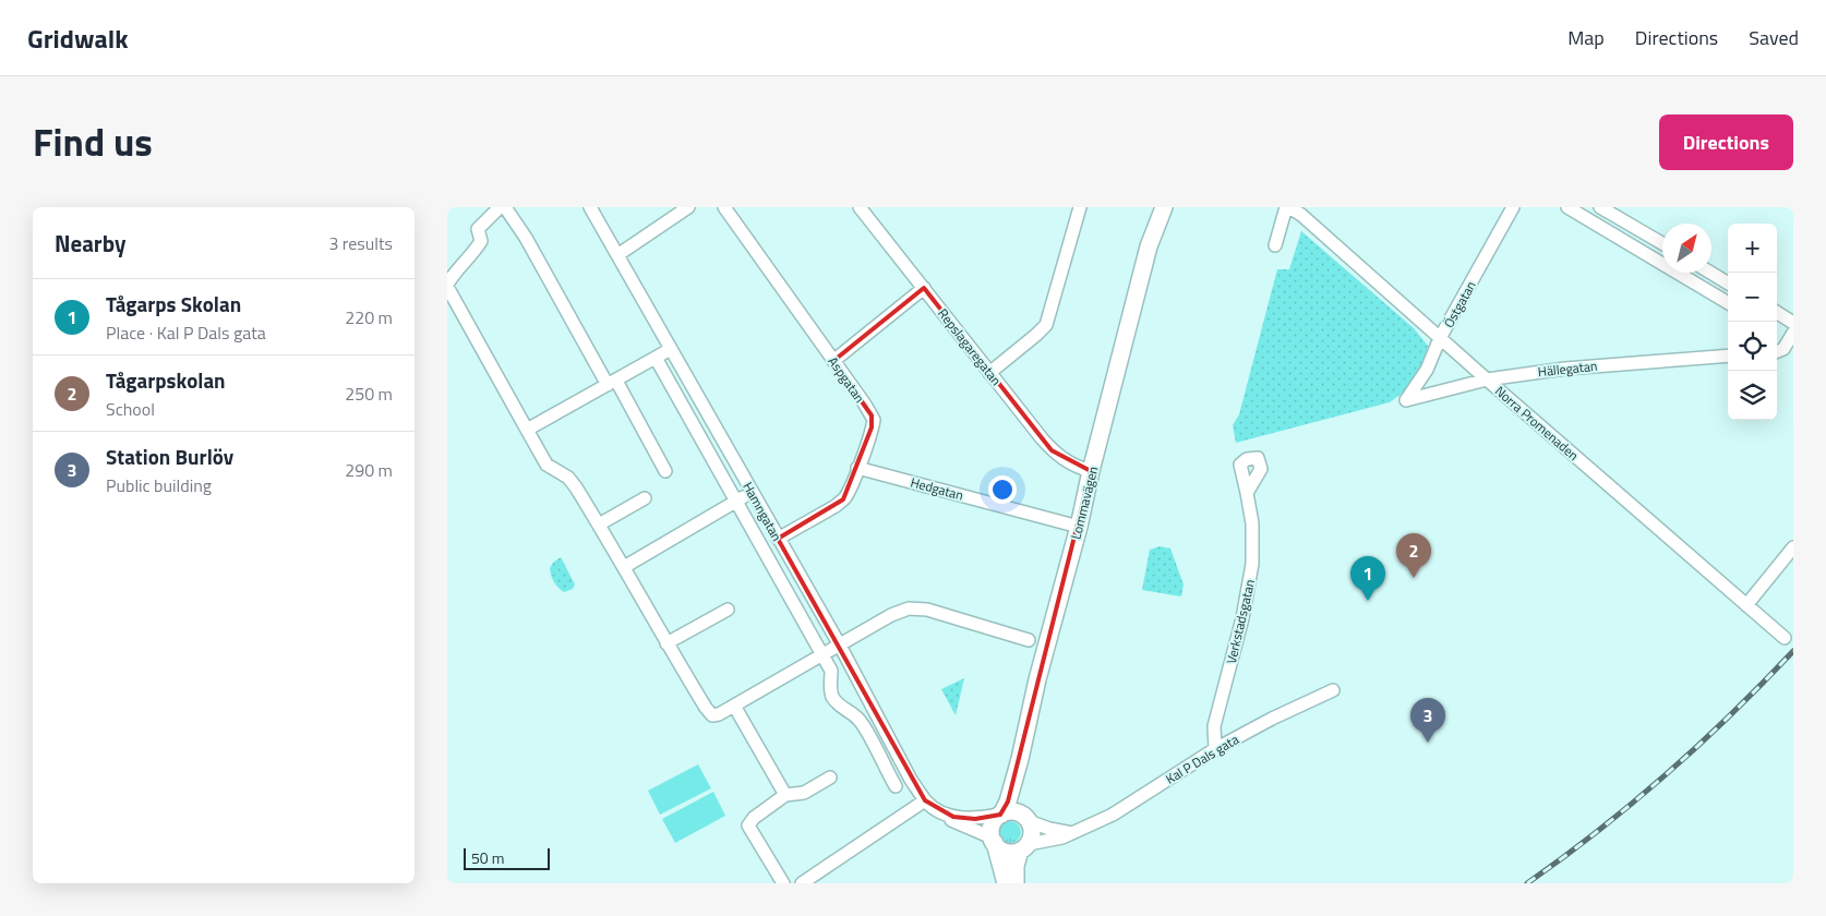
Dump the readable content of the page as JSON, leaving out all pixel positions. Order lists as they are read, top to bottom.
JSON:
{
  "streets": {
    "street": [
      "Östgatan",
      "Repslagaregatan",
      "Hällegatan",
      "Aspgatan",
      "Norra Promenaden",
      "Hedgatan",
      "Lommavägen",
      "Hamngatan",
      "Verkstadsgatan",
      "Kal P Dals gata"
    ]
  },
  "crossings": [
    ["Östgatan", "Hällegatan"],
    ["Östgatan", "Norra Promenaden"],
    ["Repslagaregatan", "Lommavägen"],
    ["Hällegatan", "Norra Promenaden"],
    ["Aspgatan", "Hedgatan"],
    ["Aspgatan", "Hamngatan"],
    ["Hedgatan", "Lommavägen"],
    ["Lommavägen", "Hamngatan"],
    ["Lommavägen", "Kal P Dals gata"],
    ["Hamngatan", "Kal P Dals gata"],
    ["Verkstadsgatan", "Kal P Dals gata"]
  ],
  "scale_bar": "50 m",
  "north": "top right",
  "page": {
    "header": "Gridwalk",
    "nav": ["Map", "Directions", "Saved"],
    "title": "Find us",
    "buttons": "Directions",
    "heading": ["Nearby", "3 results"],
    "map_buttons": ["+", "−"],
    "list": [
      {
        "mark": "1",
        "name": "Tågarps Skolan",
        "note": "Place · Kal P Dals gata",
        "value": "220 m"
      },
      {
        "mark": "2",
        "name": "Tågarpskolan",
        "note": "School",
        "value": "250 m"
      },
      {
        "mark": "3",
        "name": "Station Burlöv",
        "note": "Public building",
        "value": "290 m"
      }
    ],
    "pins": ["2", "1", "3"],
    "scale": "50 m"
  }
}
